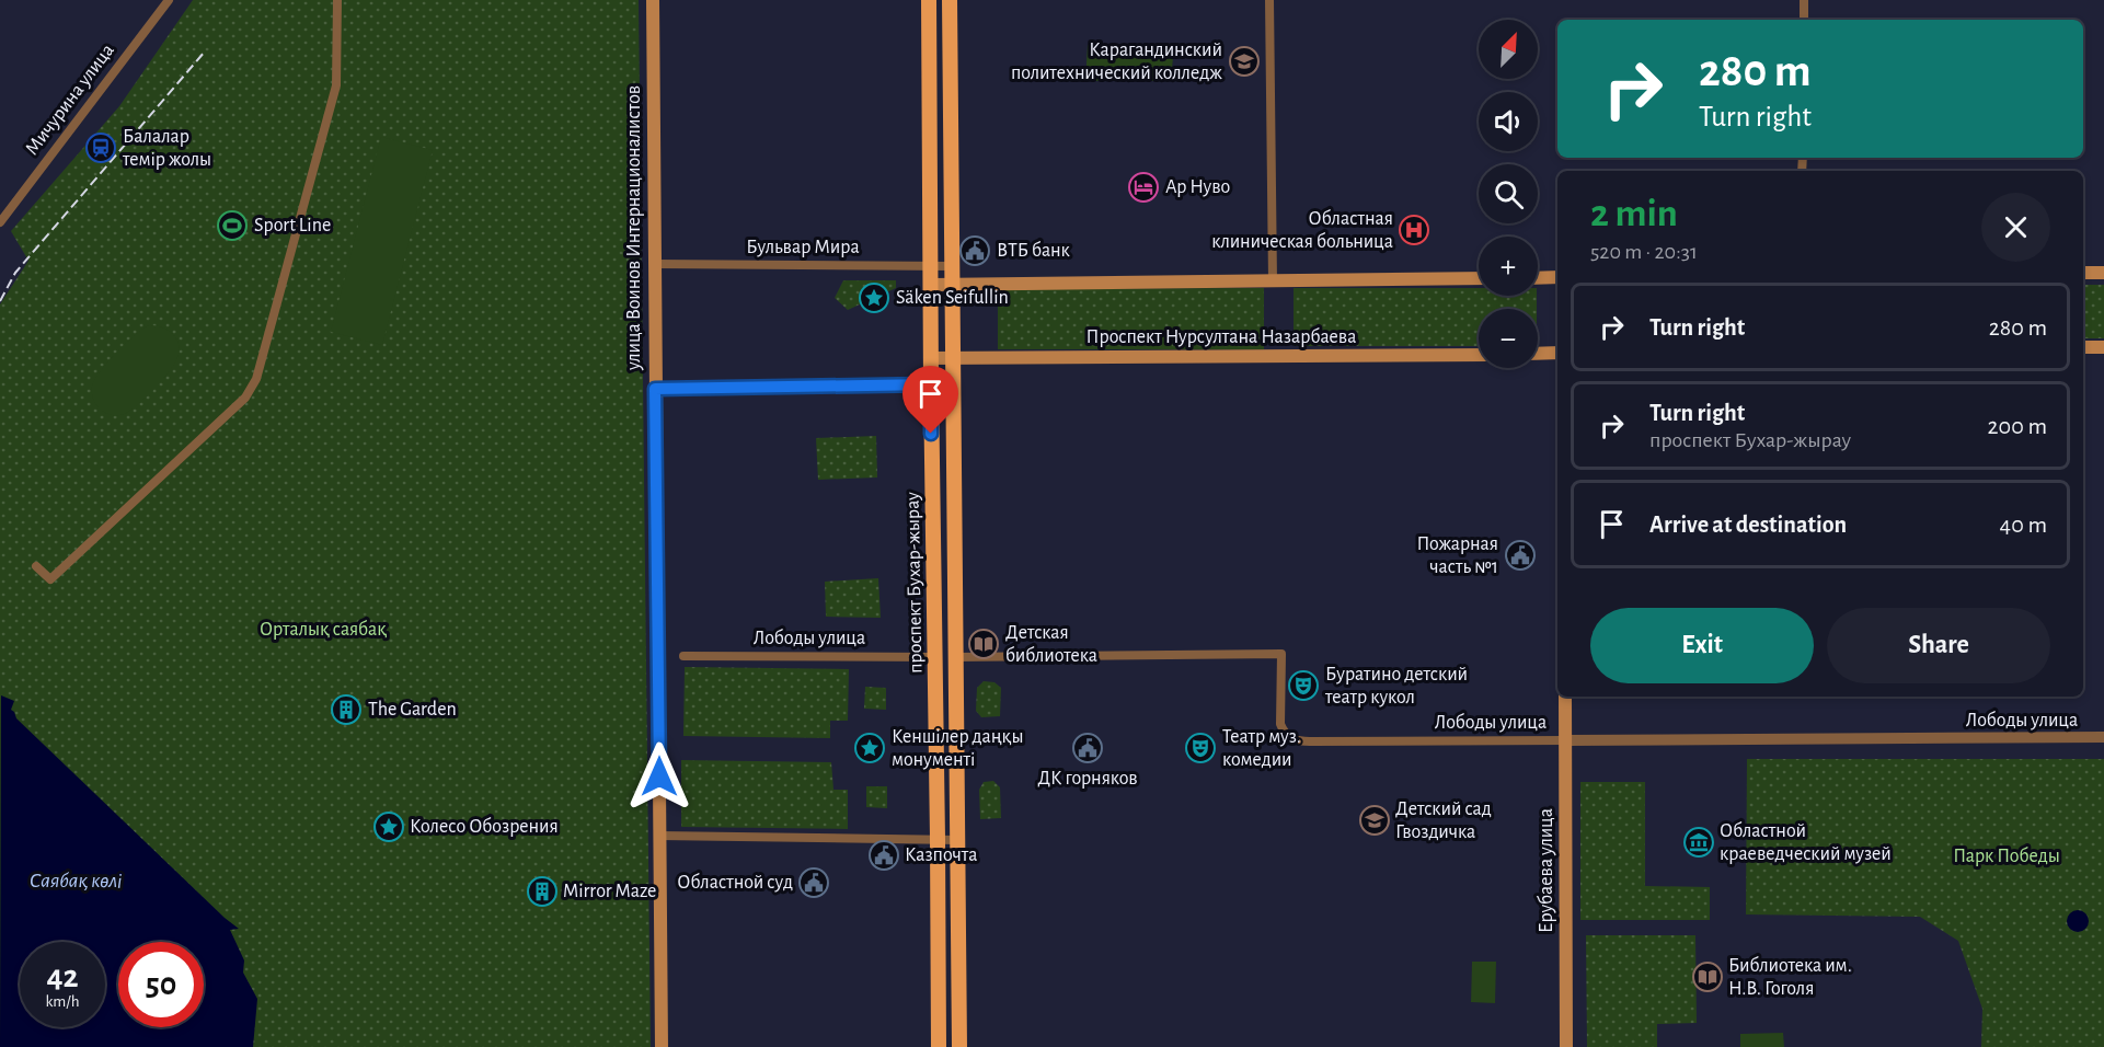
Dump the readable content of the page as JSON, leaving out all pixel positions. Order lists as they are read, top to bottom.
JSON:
{
  "streets": {
    "main road": [
      "улица Воинов Интернационалистов",
      "Проспект Нурсултана Назарбаева",
      "проспект Бухар-жырау",
      "Ерубаева улица"
    ],
    "street": ["Мичурина улица", "Бульвар Мира", "Лободы улица"]
  },
  "crossings": [
    ["улица Воинов Интернационалистов", "Бульвар Мира"],
    ["Бульвар Мира", "проспект Бухар-жырау"],
    ["Проспект Нурсултана Назарбаева", "проспект Бухар-жырау"],
    ["проспект Бухар-жырау", "Лободы улица"],
    ["Лободы улица", "Ерубаева улица"]
  ],
  "water": ["Саябақ көлі"],
  "parks": ["Орталық саябақ", "Парк Победы"],
  "places": {
    "school or university": ["Карагандинский политехнический колледж", "Детский сад Гвоздичка"],
    "station": ["Балалар темір жолы"],
    "hotel": ["Ар Нуво"],
    "sports": ["Sport Line"],
    "hospital": ["Областная клиническая больница"],
    "public building": [
      "ВТБ банк",
      "Пожарная часть №1",
      "ДК горняков",
      "Казпочта",
      "Областной суд"
    ],
    "place": ["Säken Seifullin", "Кеншілер даңқы монументі", "Колесо Обозрения"],
    "library": ["Детская библиотека", "Библиотека им. Н.В. Гоголя"],
    "theatre": ["Буратино детский театр кукол", "Театр муз. комедии"],
    "building": ["The Garden", "Mirror Maze"],
    "museum": ["Областной краеведческий музей"]
  },
  "north": "top right",
  "page": {
    "map_buttons": ["+", "−"],
    "turn": ["280 m", "Turn right"],
    "heading": ["2 min", "520 m · 20:31"],
    "list": [
      {
        "name": "Turn right",
        "value": "280 m"
      },
      {
        "name": "Turn right",
        "note": "проспект Бухар-жырау",
        "value": "200 m"
      },
      {
        "name": "Arrive at destination",
        "value": "40 m"
      }
    ],
    "buttons": ["Exit", "Share"],
    "speed": "42 km/h",
    "limit": "50"
  }
}
